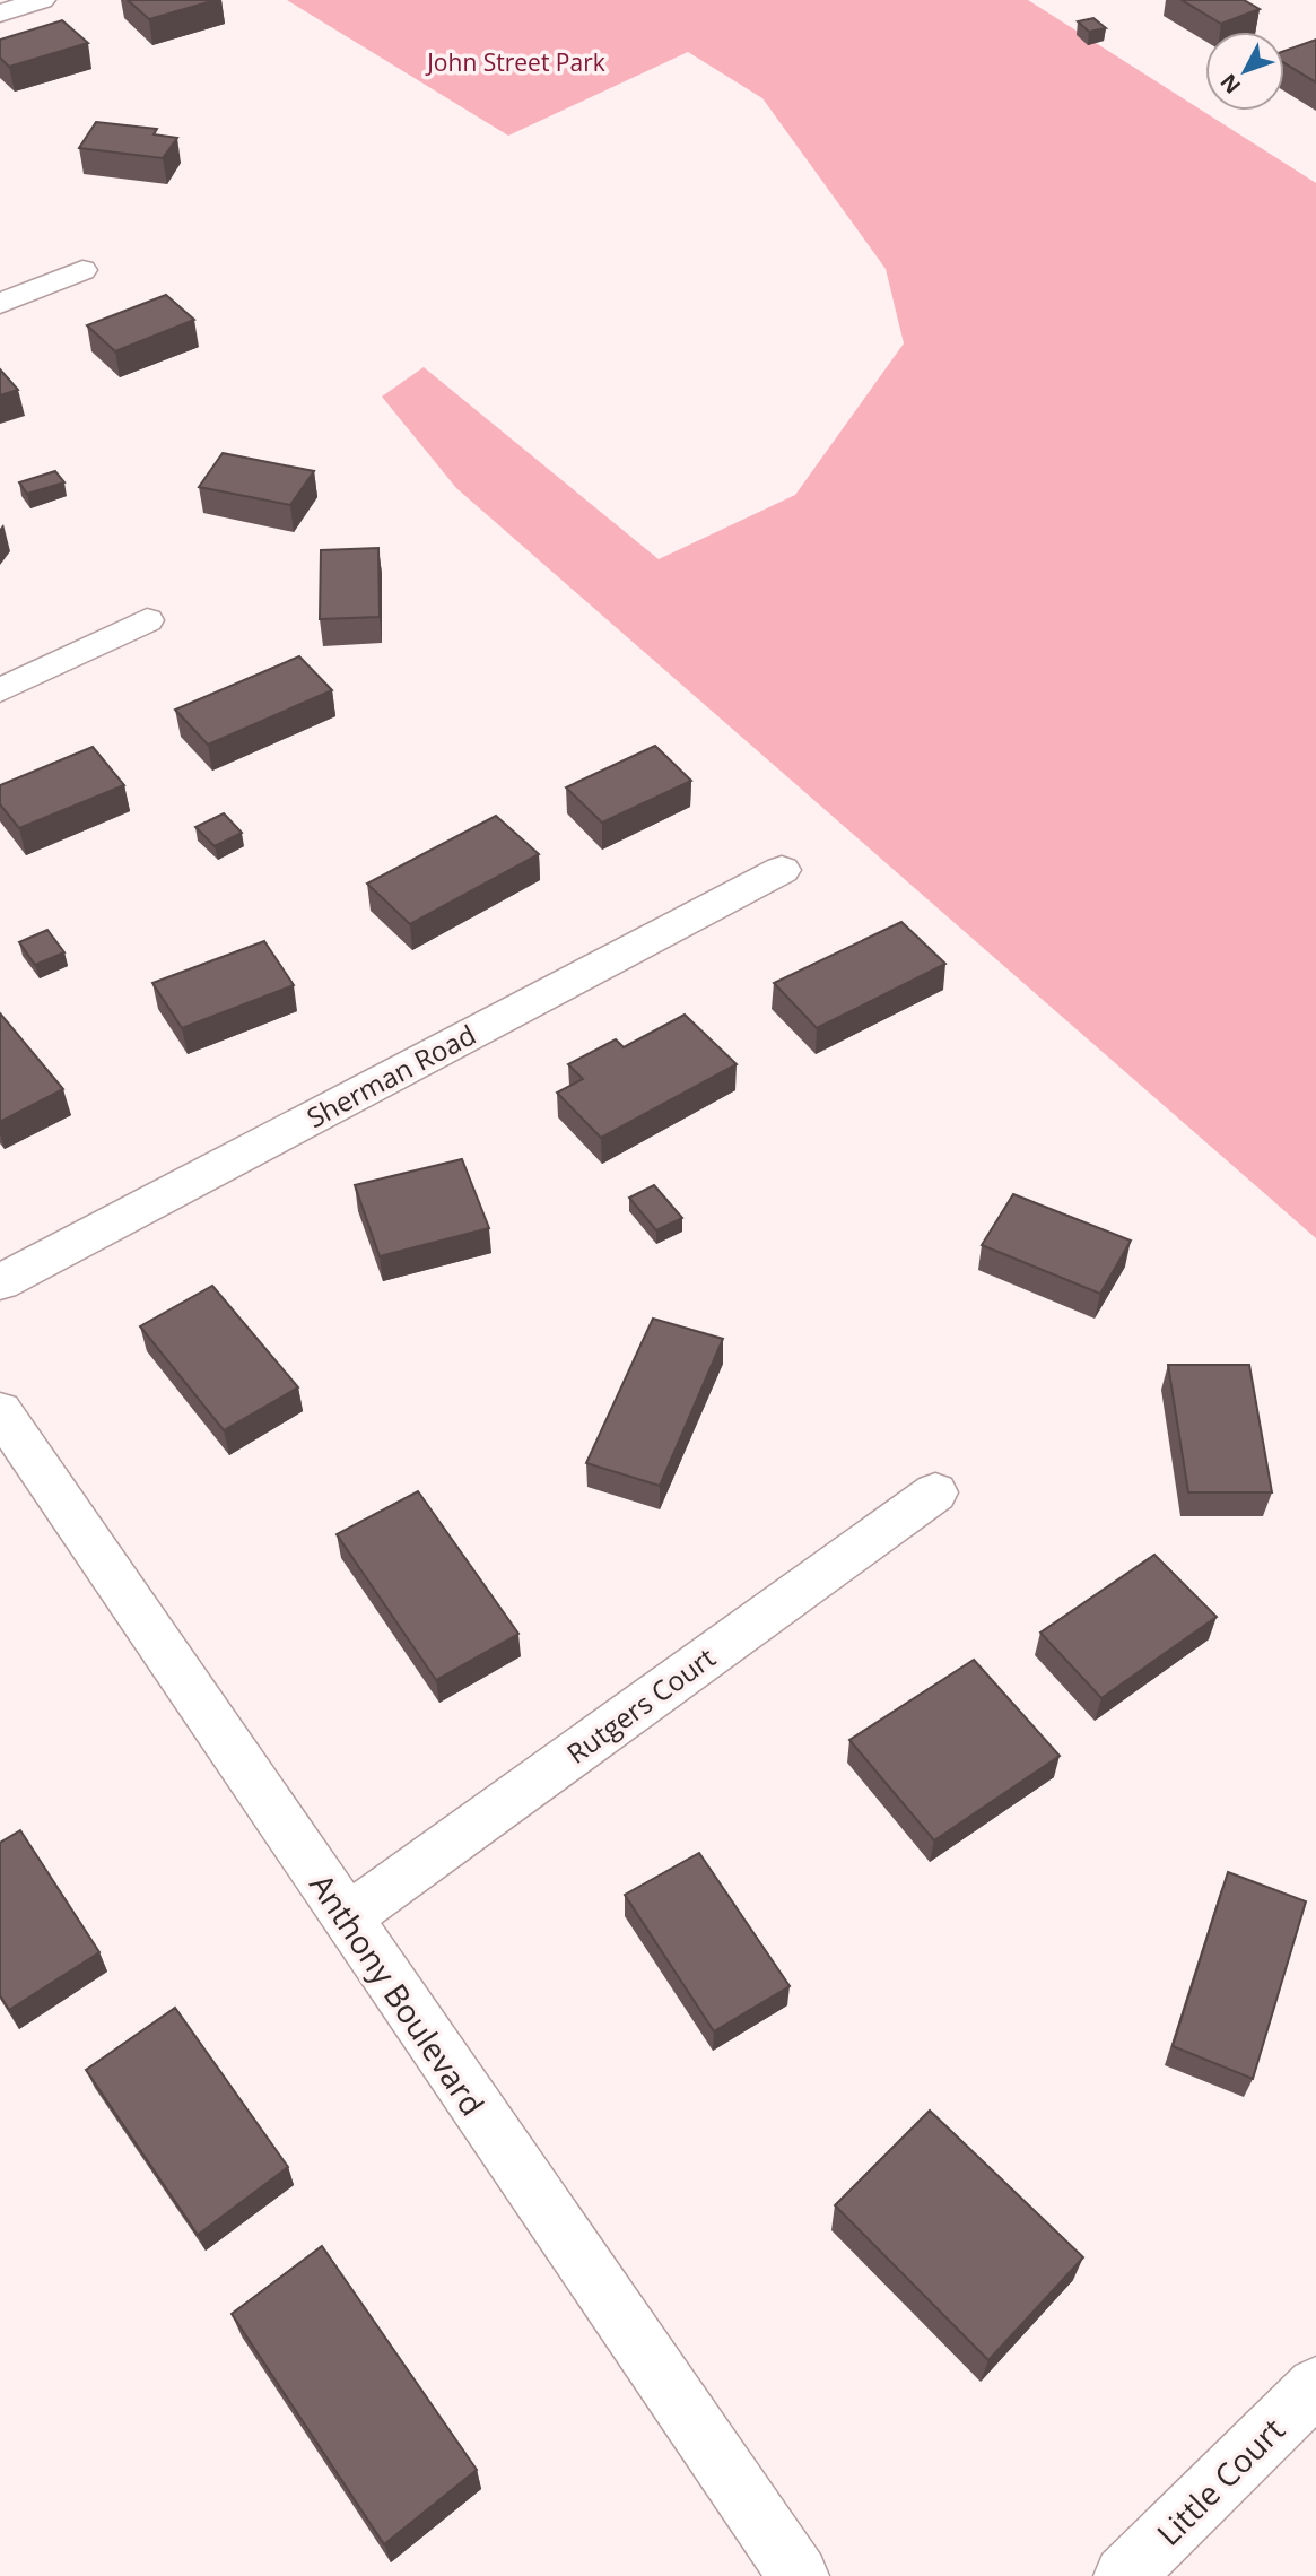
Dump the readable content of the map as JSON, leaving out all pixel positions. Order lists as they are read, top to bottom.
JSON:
{
  "streets": {
    "street": [
      "Sherman Road",
      "Rutgers Court",
      "Anthony Boulevard",
      "Little Court"
    ]
  },
  "crossings": [
    ["Rutgers Court", "Anthony Boulevard"]
  ],
  "parks": ["John Street Park"],
  "north": "bottom left"
}
